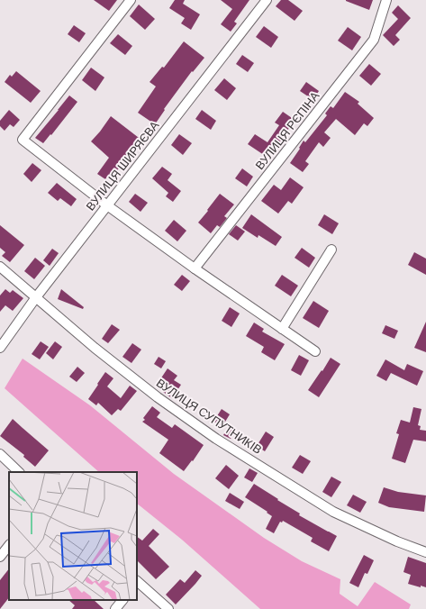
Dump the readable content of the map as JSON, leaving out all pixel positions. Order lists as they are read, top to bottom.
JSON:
{
  "streets": {
    "street": ["ВУЛИЦЯ РЄПІНА", "ВУЛИЦЯ ШИРЯЄВА", "ВУЛИЦЯ СУПУТНИКІВ"]
  },
  "crossings": [
    ["ВУЛИЦЯ ШИРЯЄВА", "ВУЛИЦЯ СУПУТНИКІВ"]
  ]
}
